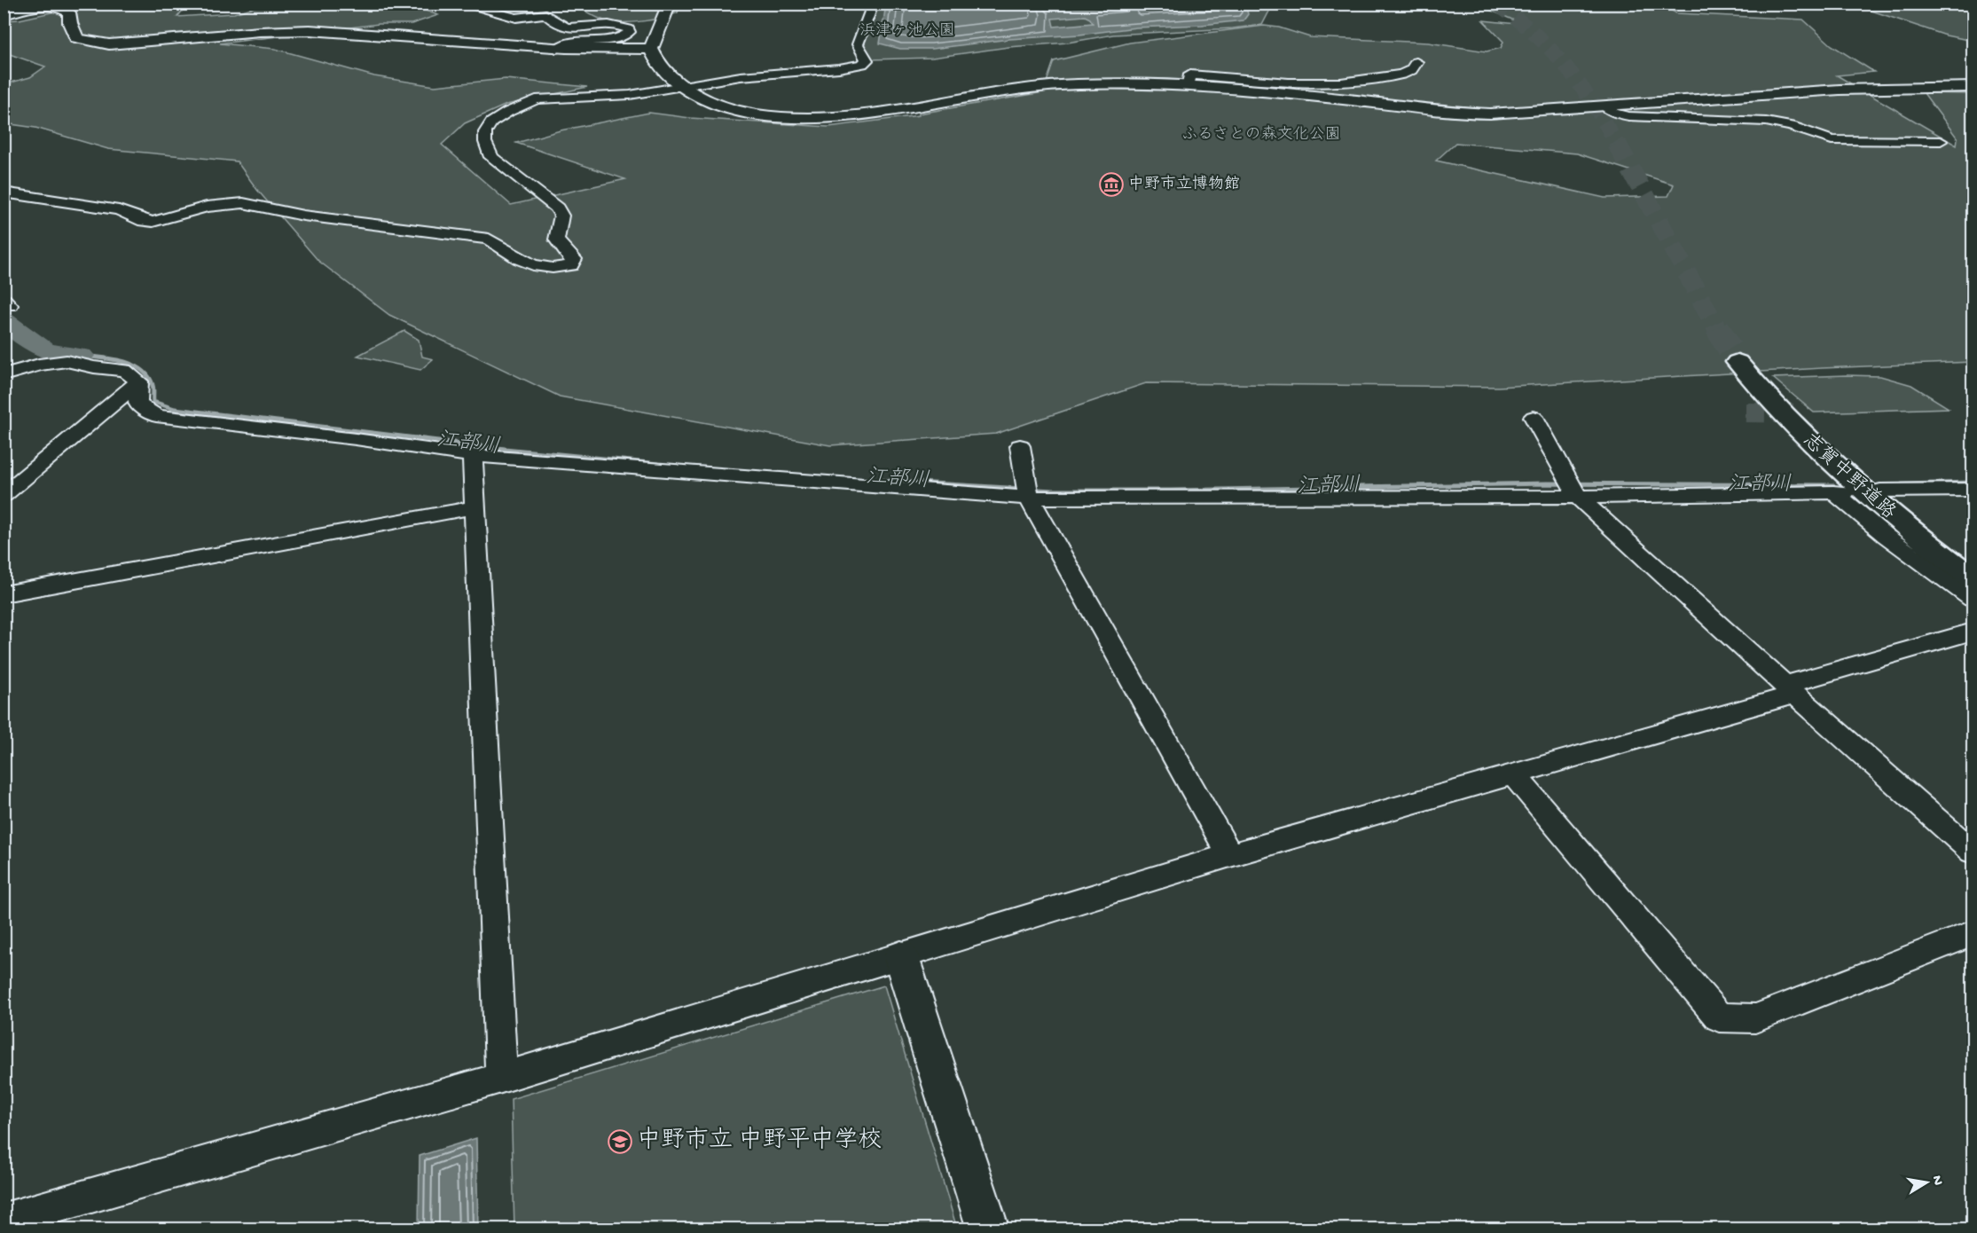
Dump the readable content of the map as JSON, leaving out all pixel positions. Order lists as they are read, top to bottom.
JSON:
{
  "streets": {
    "main road": ["志賀中野道路"]
  },
  "water": ["江部川"],
  "parks": ["浜津ヶ池公園", "ふるさとの森文化公園"],
  "places": {
    "museum": ["中野市立博物館"],
    "school or university": ["中野市立 中野平中学校"]
  },
  "north": "right"
}
